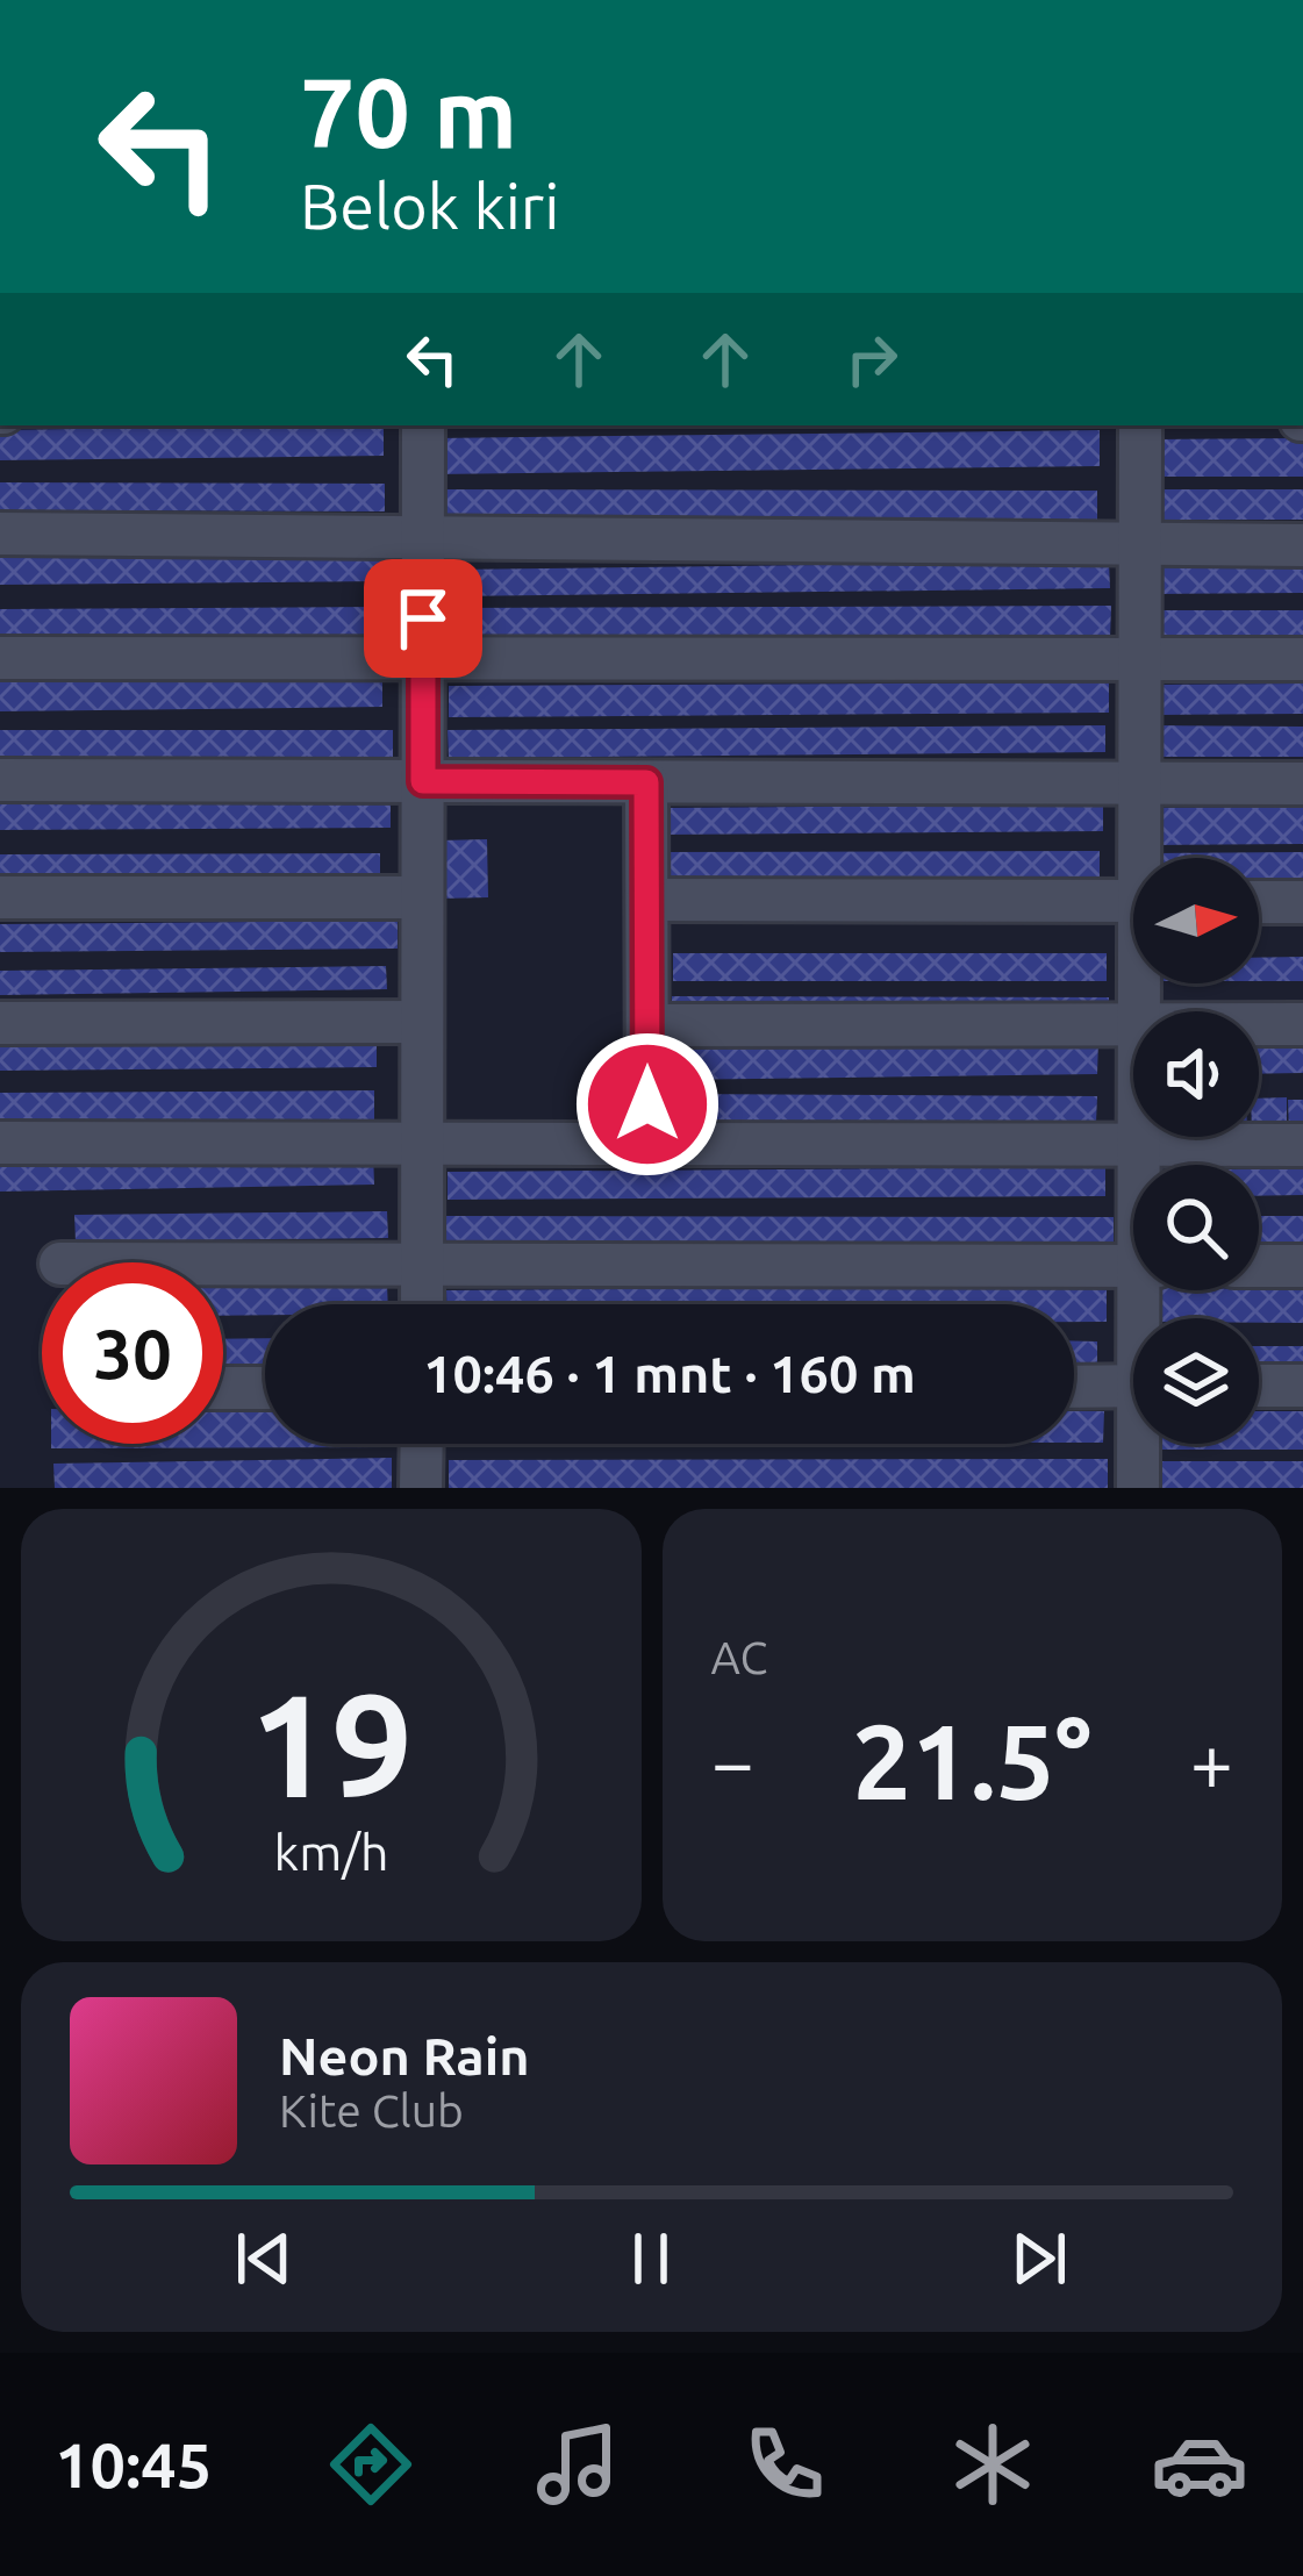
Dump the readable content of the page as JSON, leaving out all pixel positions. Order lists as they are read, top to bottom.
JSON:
{
  "north": "right",
  "page": {
    "turn": ["70 m", "Belok kiri"],
    "limit": "30",
    "trip": "10:46 · 1 mnt · 160 m",
    "tile": "AC",
    "heat": ["−", "21.5°", "+"],
    "song": ["Neon Rain", "Kite Club"],
    "tabs": "10:45",
    "gauge": ["19", "km/h"]
  }
}
